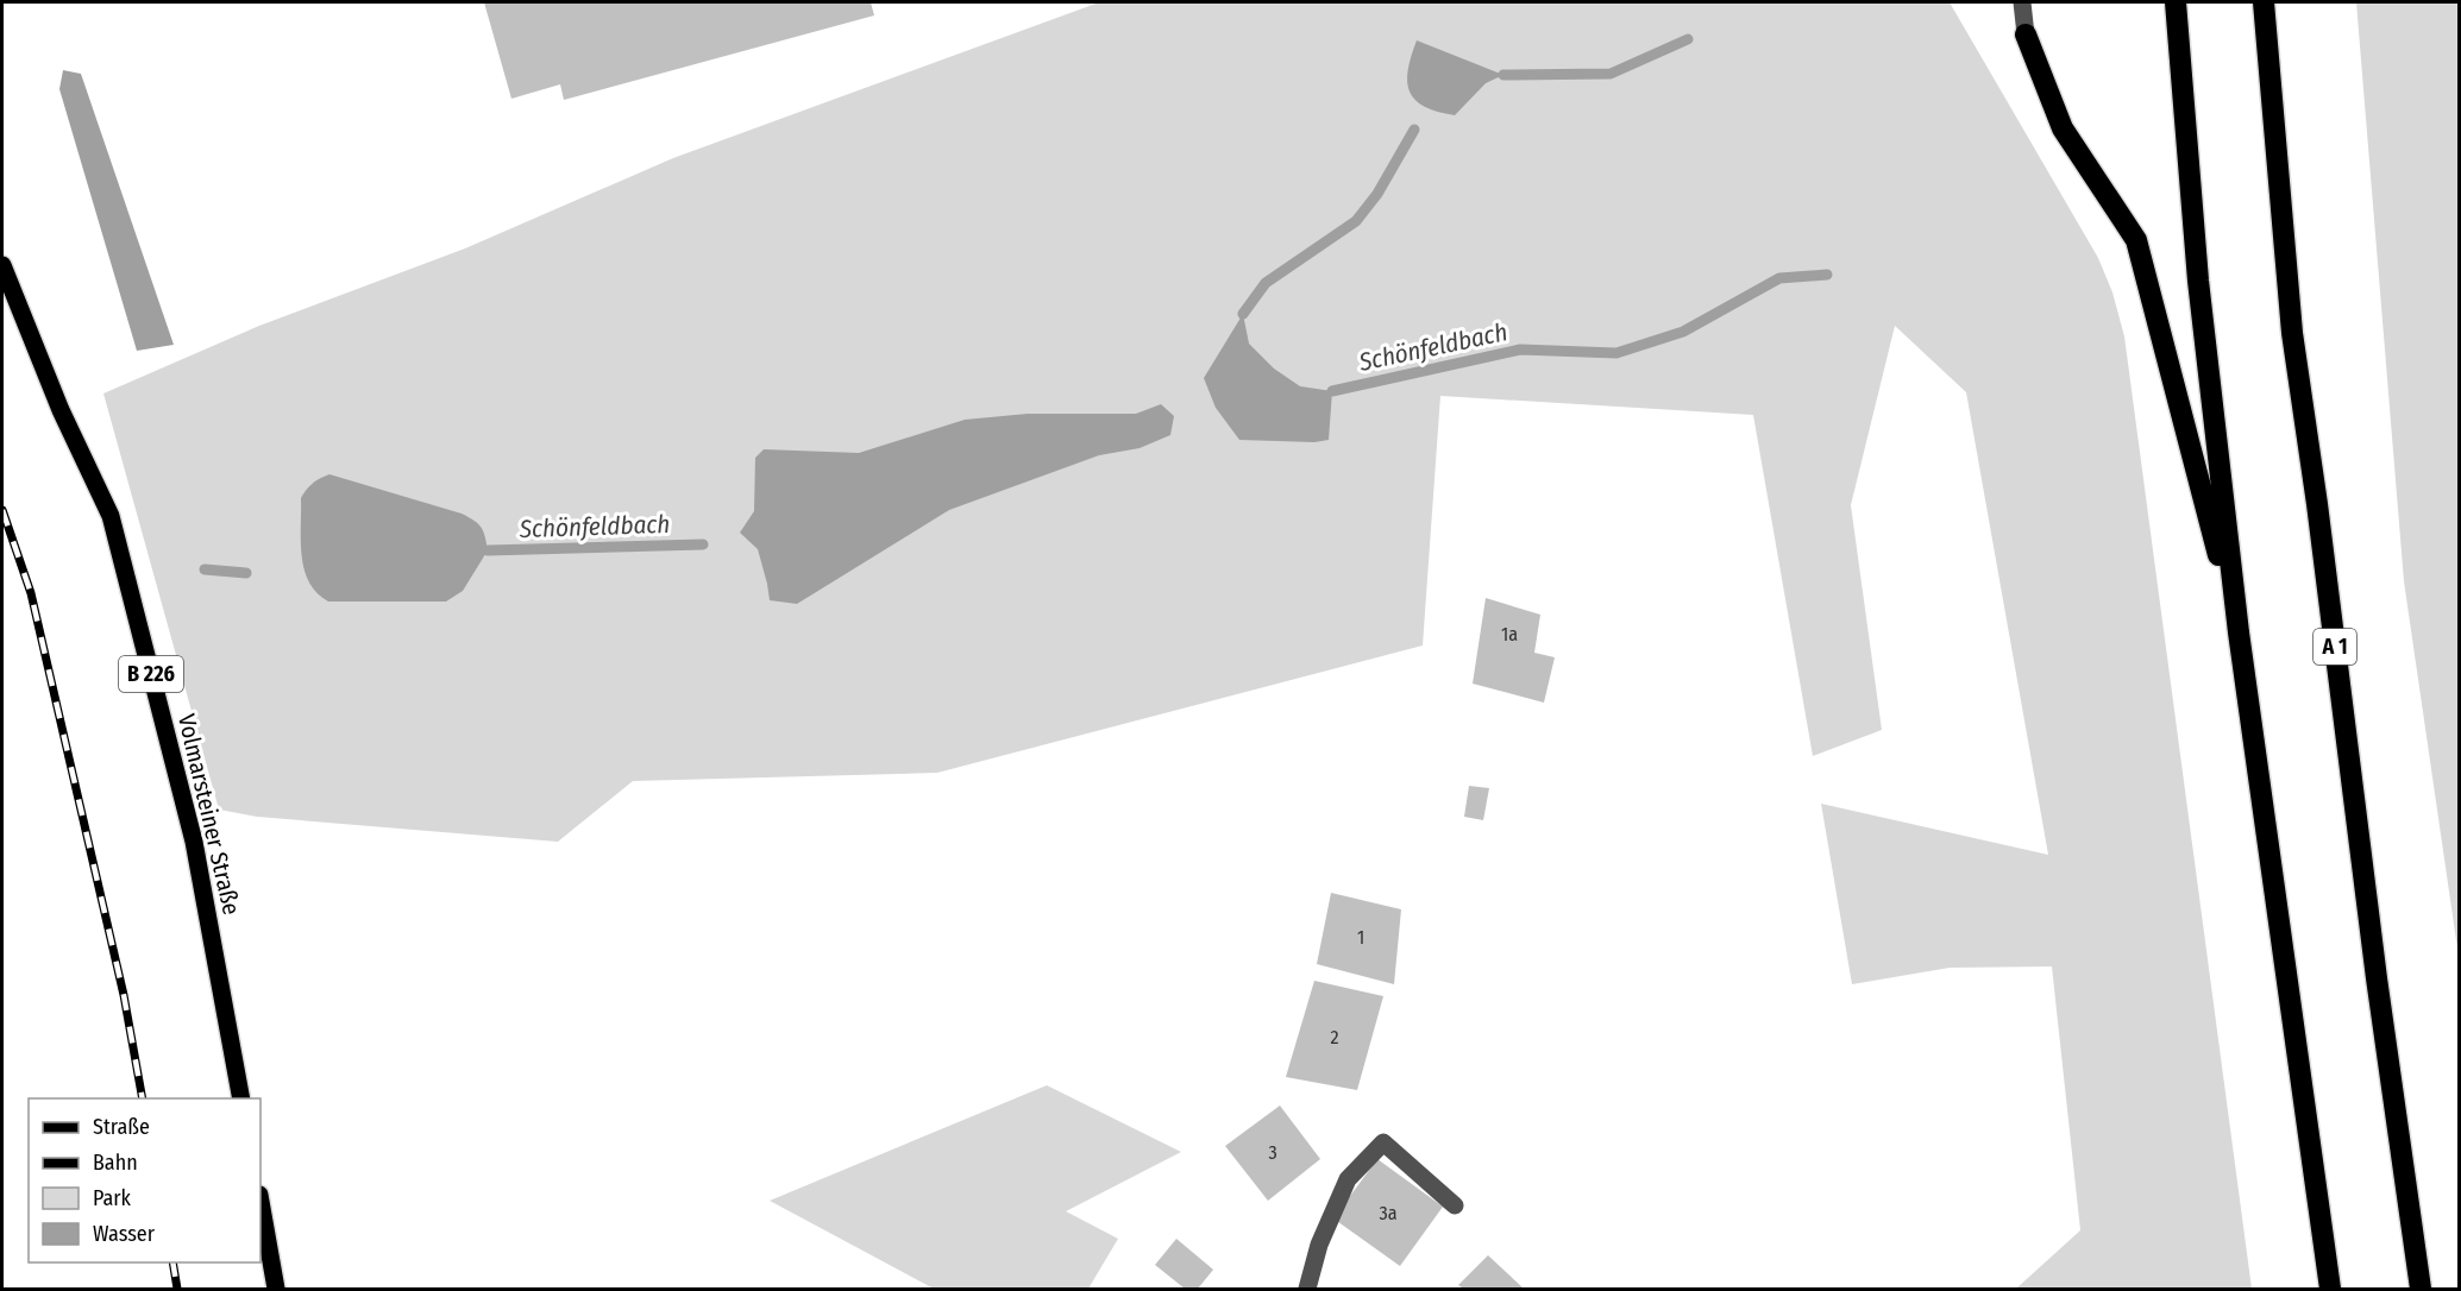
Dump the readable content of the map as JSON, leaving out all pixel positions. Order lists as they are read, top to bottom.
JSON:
{
  "streets": {
    "highway": ["A 1"],
    "main road": ["B 226", "Volmarsteiner Straße"]
  },
  "water": ["Schönfeldbach"],
  "house_numbers": [
    "1a",
    "1",
    "2",
    "3",
    "3a"
  ],
  "legend": [
    "Straße",
    "Bahn",
    "Park",
    "Wasser"
  ]
}
